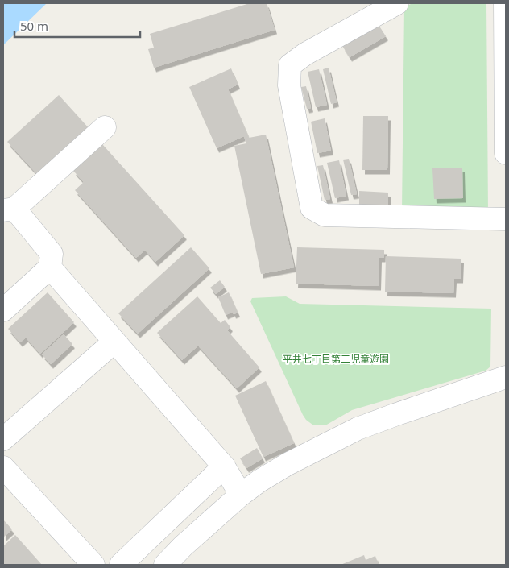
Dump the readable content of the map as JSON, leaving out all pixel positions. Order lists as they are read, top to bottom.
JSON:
{
  "parks": ["平井七丁目第三児童遊園"],
  "scale_bar": "50 m"
}
